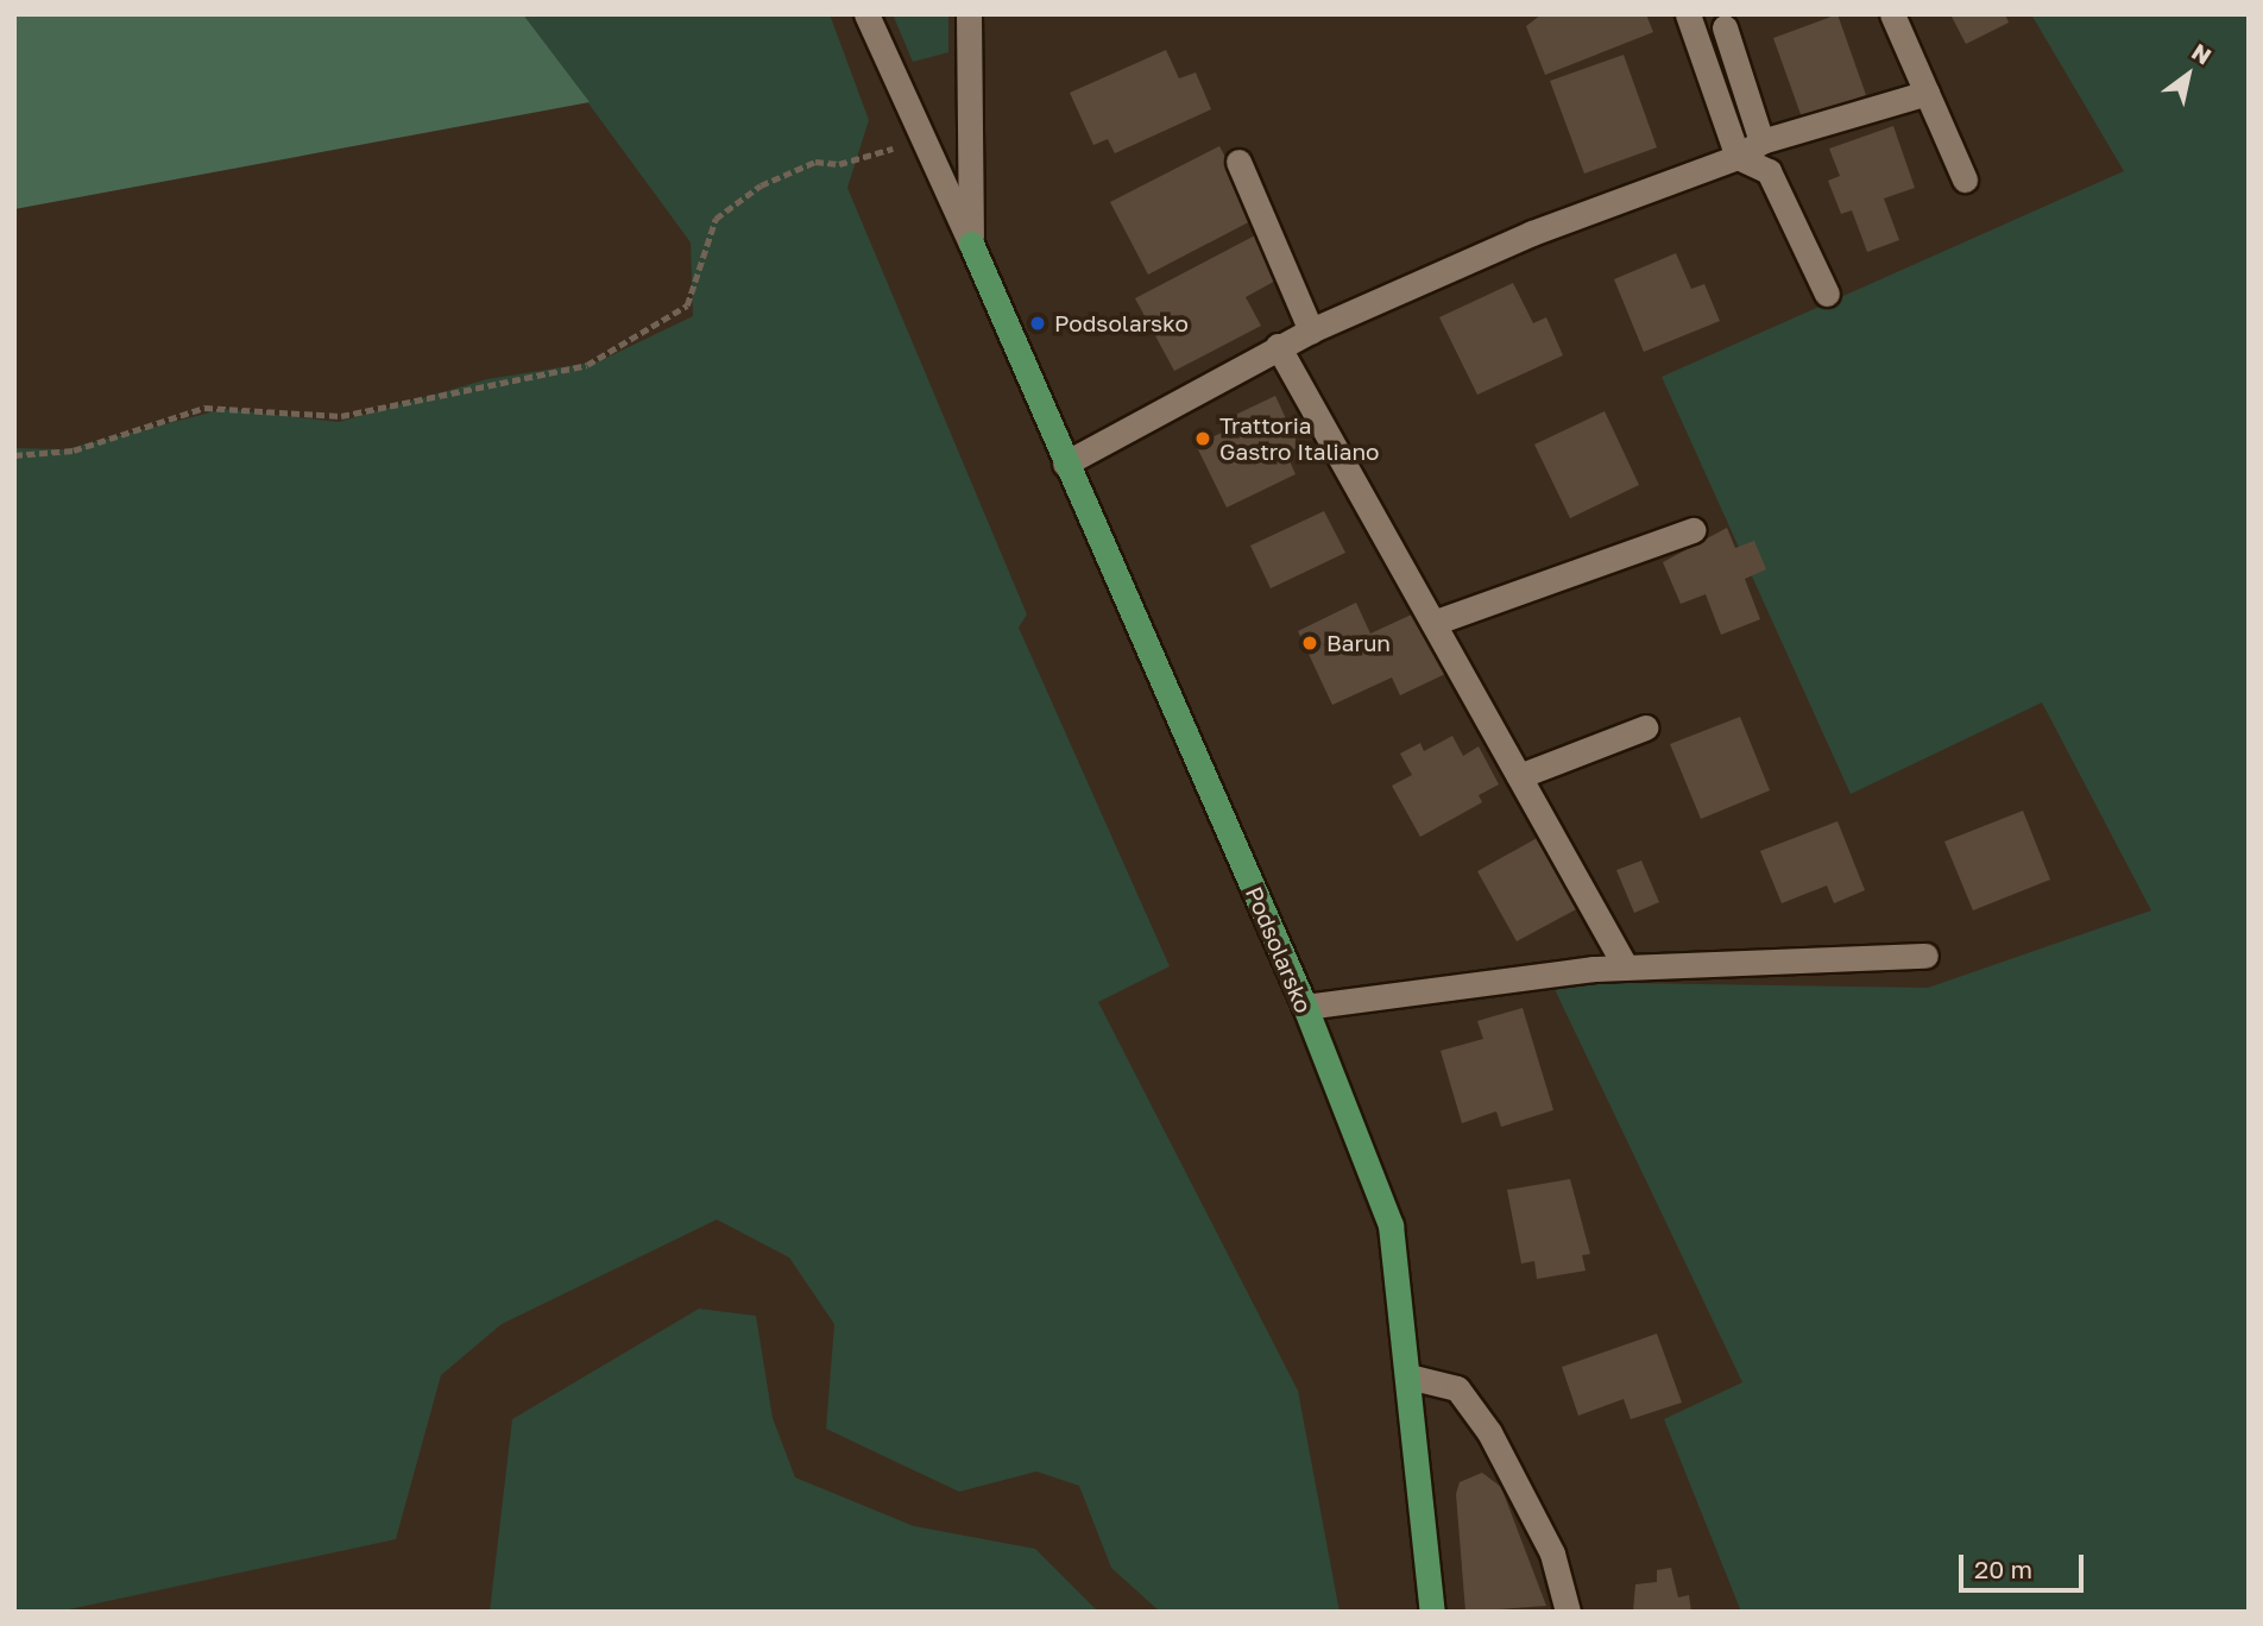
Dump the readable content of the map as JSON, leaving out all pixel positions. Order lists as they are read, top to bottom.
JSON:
{
  "streets": {
    "main road": ["Podsolarsko"]
  },
  "places": ["Podsolarsko", "Trattoria Gastro Italiano", "Barun"],
  "scale_bar": "20 m",
  "north": "top right"
}
